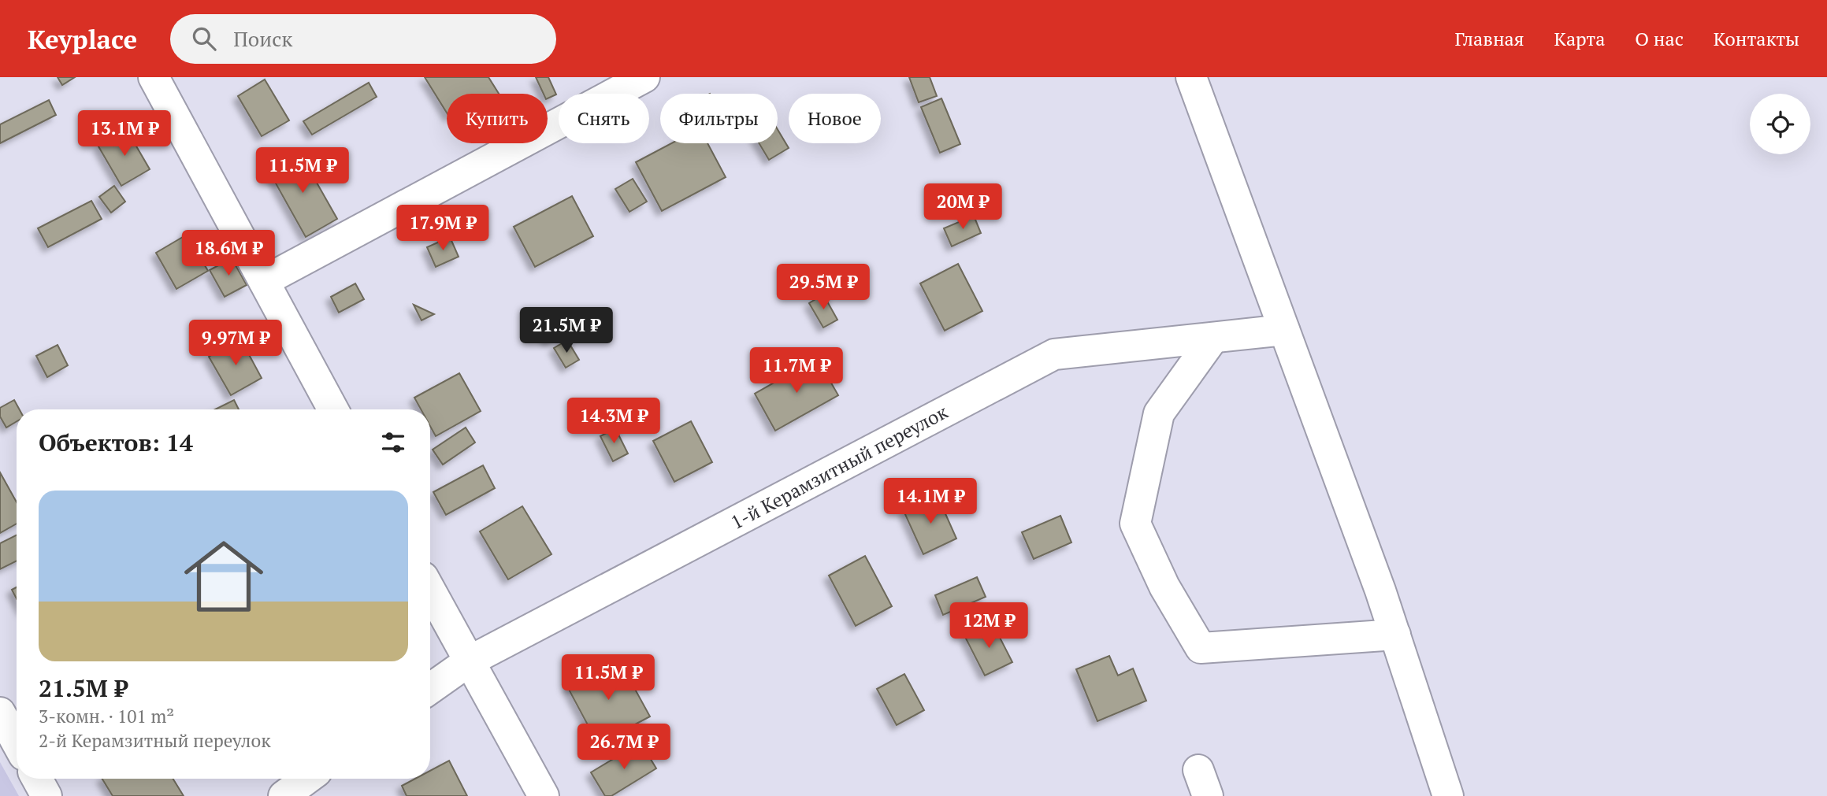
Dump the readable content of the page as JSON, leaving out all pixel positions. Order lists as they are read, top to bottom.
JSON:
{
  "streets": {
    "street": ["1-й Керамзитный переулок"]
  },
  "page": {
    "header": "Keyplace",
    "search": "Поиск",
    "nav": [
      "Главная",
      "Карта",
      "О нас",
      "Контакты"
    ],
    "chip": [
      "Купить",
      "Снять",
      "Фильтры",
      "Новое"
    ],
    "price": [
      "13.1M ₽",
      "11.5M ₽",
      "20M ₽",
      "17.9M ₽",
      "18.6M ₽",
      "29.5M ₽",
      "21.5M ₽",
      "9.97M ₽",
      "11.7M ₽",
      "14.3M ₽",
      "14.1M ₽",
      "12M ₽",
      "11.5M ₽",
      "26.7M ₽"
    ],
    "heading": "Объектов: 14",
    "list": [
      {
        "name": "21.5M ₽",
        "note": "3-комн. · 101 m² · 2-й Керамзитный переулок"
      }
    ]
  }
}
